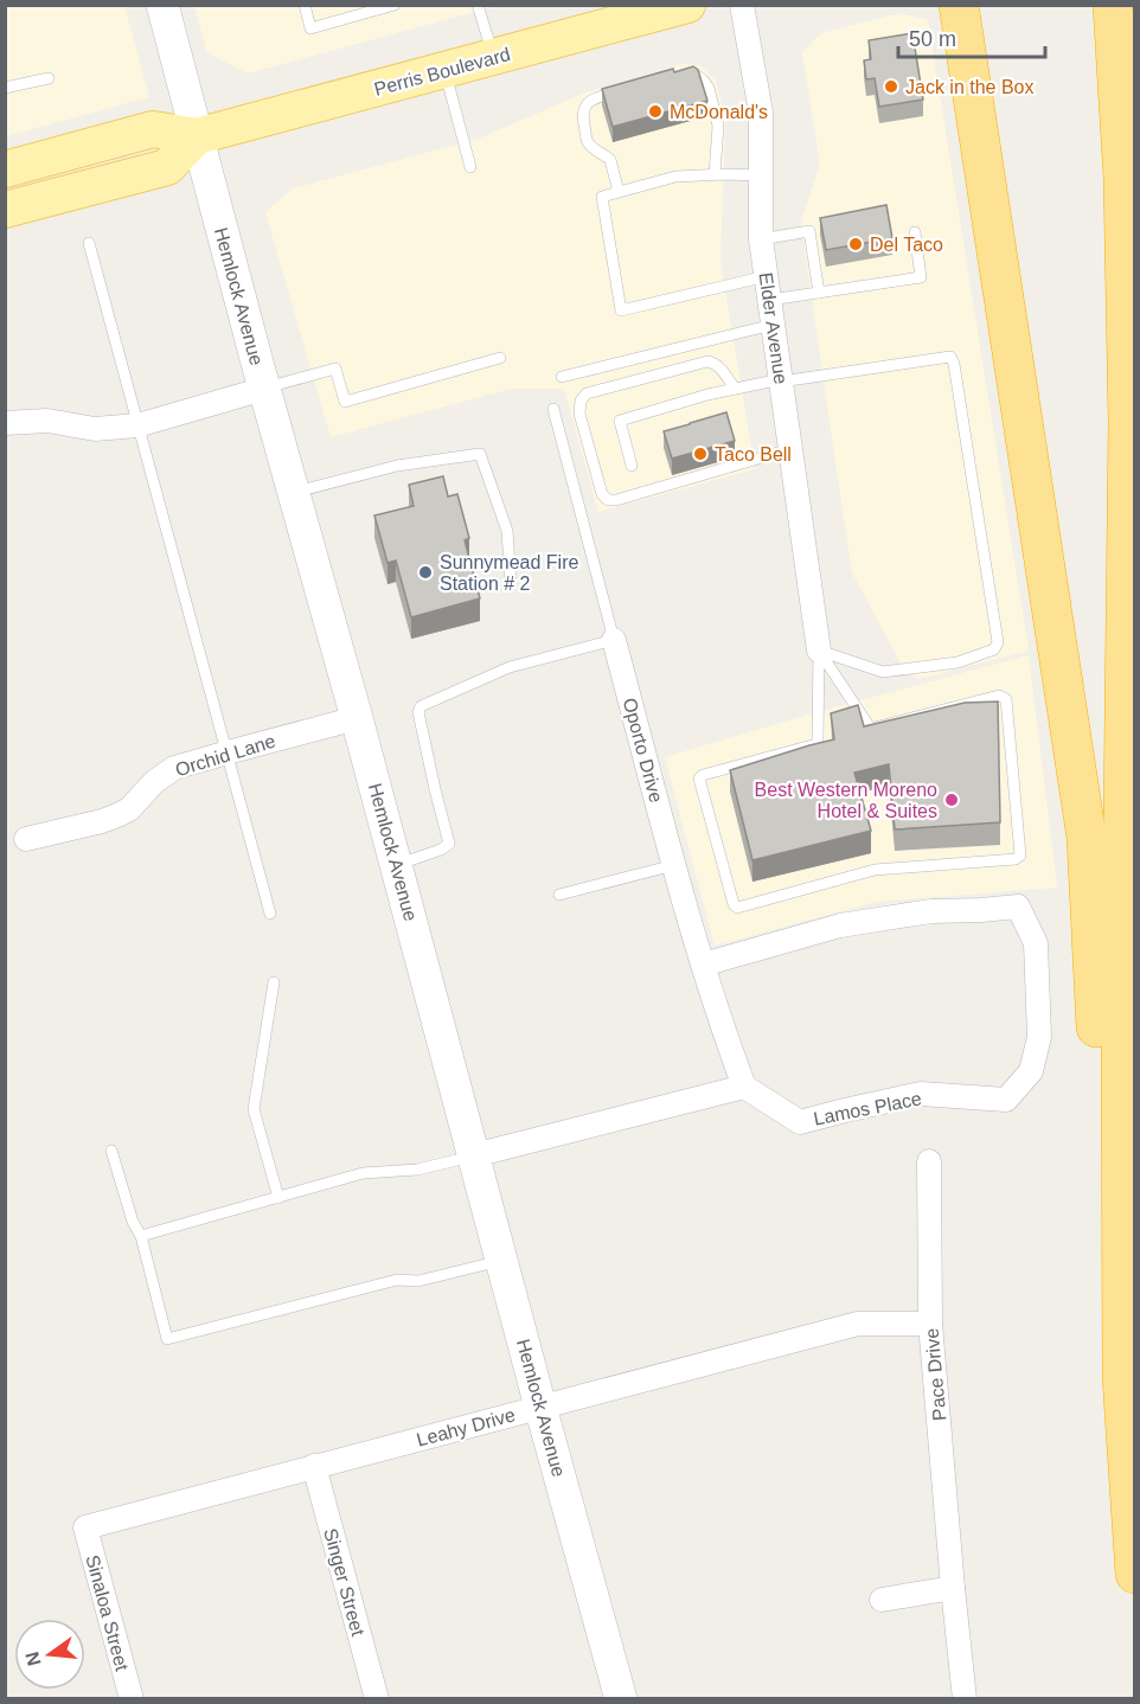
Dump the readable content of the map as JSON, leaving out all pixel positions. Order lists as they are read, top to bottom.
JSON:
{
  "streets": {
    "main road": ["Perris Boulevard"],
    "street": [
      "Hemlock Avenue",
      "Elder Avenue",
      "Oporto Drive",
      "Orchid Lane",
      "Lamos Place",
      "Pace Drive",
      "Leahy Drive",
      "Singer Street",
      "Sinaloa Street"
    ]
  },
  "crossings": [
    ["Perris Boulevard", "Hemlock Avenue"],
    ["Hemlock Avenue", "Orchid Lane"],
    ["Hemlock Avenue", "Leahy Drive"],
    ["Oporto Drive", "Lamos Place"],
    ["Pace Drive", "Leahy Drive"],
    ["Leahy Drive", "Singer Street"],
    ["Leahy Drive", "Sinaloa Street"]
  ],
  "places": [
    "Jack in the Box",
    "McDonald's",
    "Del Taco",
    "Taco Bell",
    "Sunnymead Fire Station # 2",
    "Best Western Moreno Hotel & Suites"
  ],
  "scale_bar": "50 m",
  "north": "left"
}
